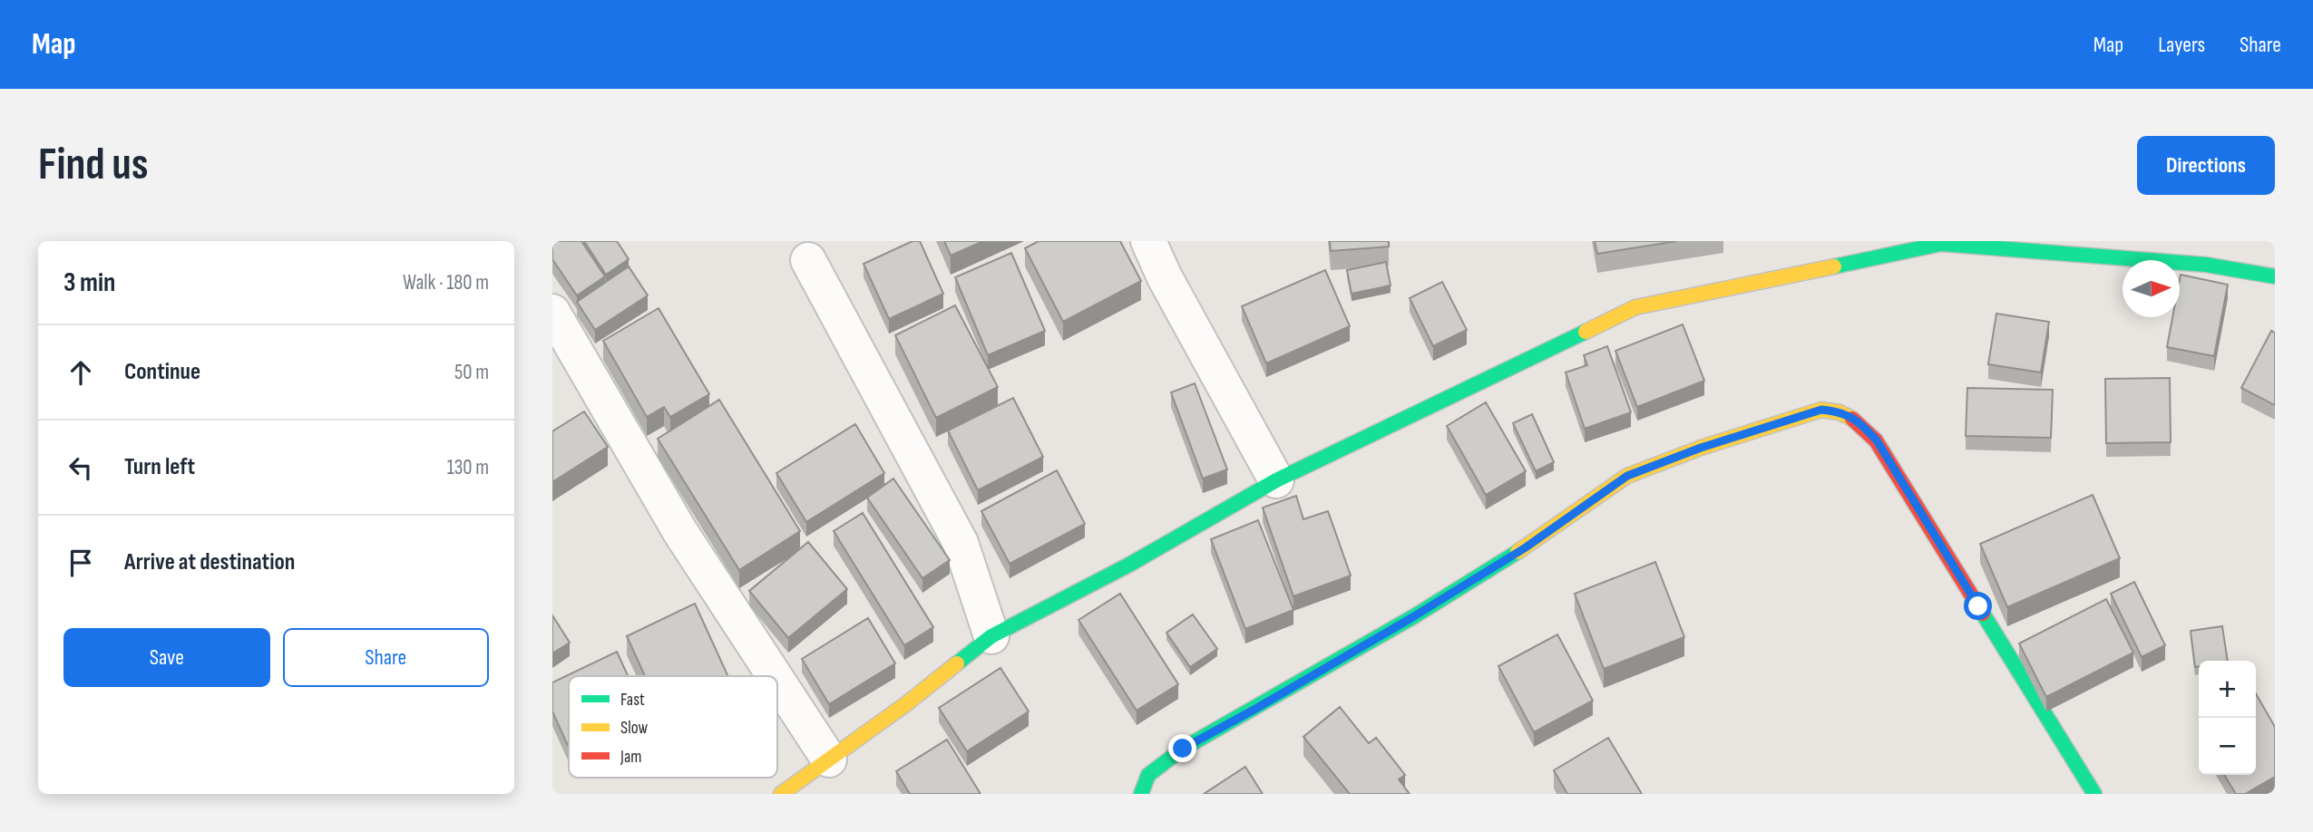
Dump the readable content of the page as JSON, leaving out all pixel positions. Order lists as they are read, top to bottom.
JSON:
{
  "legend": ["Fast", "Slow", "Jam"],
  "north": "right",
  "page": {
    "header": "Map",
    "nav": ["Map", "Layers", "Share"],
    "buttons": [
      "Directions",
      ["Save", "Share"]
    ],
    "title": "Find us",
    "heading": ["3 min", "Walk · 180 m"],
    "list": [
      ["Continue", "50 m"],
      ["Turn left", "130 m"],
      "Arrive at destination"
    ],
    "map_buttons": ["+", "−"]
  }
}
